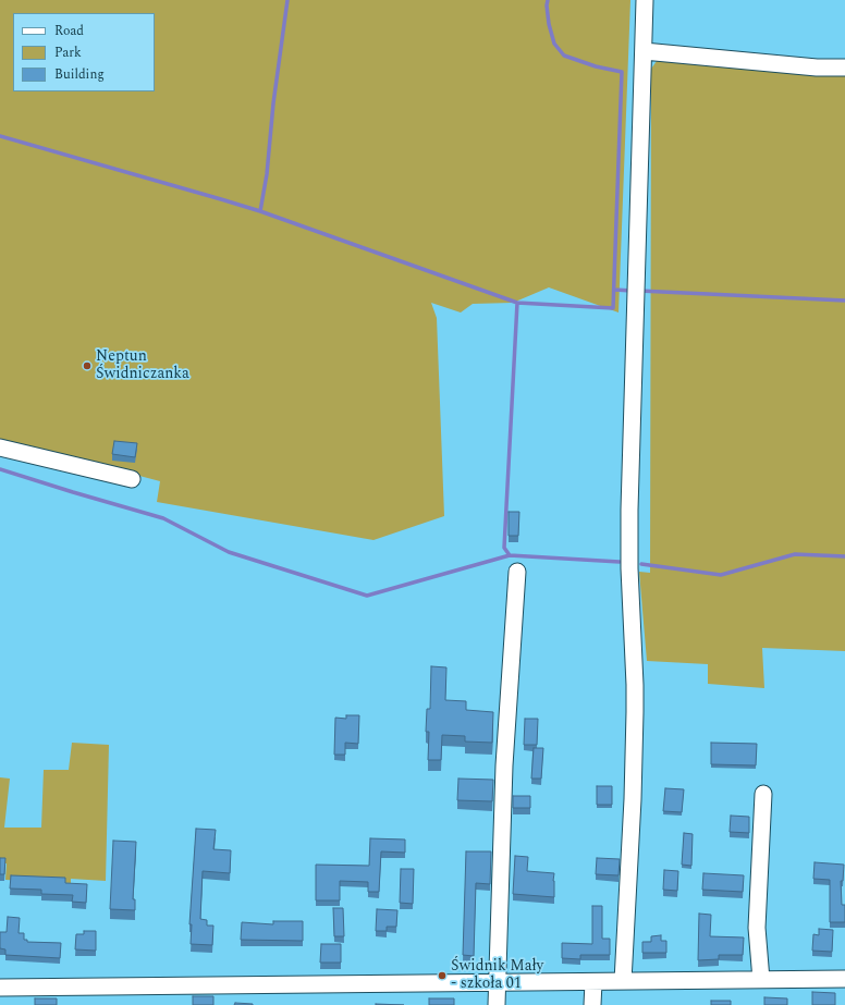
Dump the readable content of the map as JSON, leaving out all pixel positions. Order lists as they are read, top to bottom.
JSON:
{
  "places": ["Neptun Świdniczanka", "Świdnik Mały - szkoła 01"],
  "legend": ["Road", "Park", "Building"]
}
